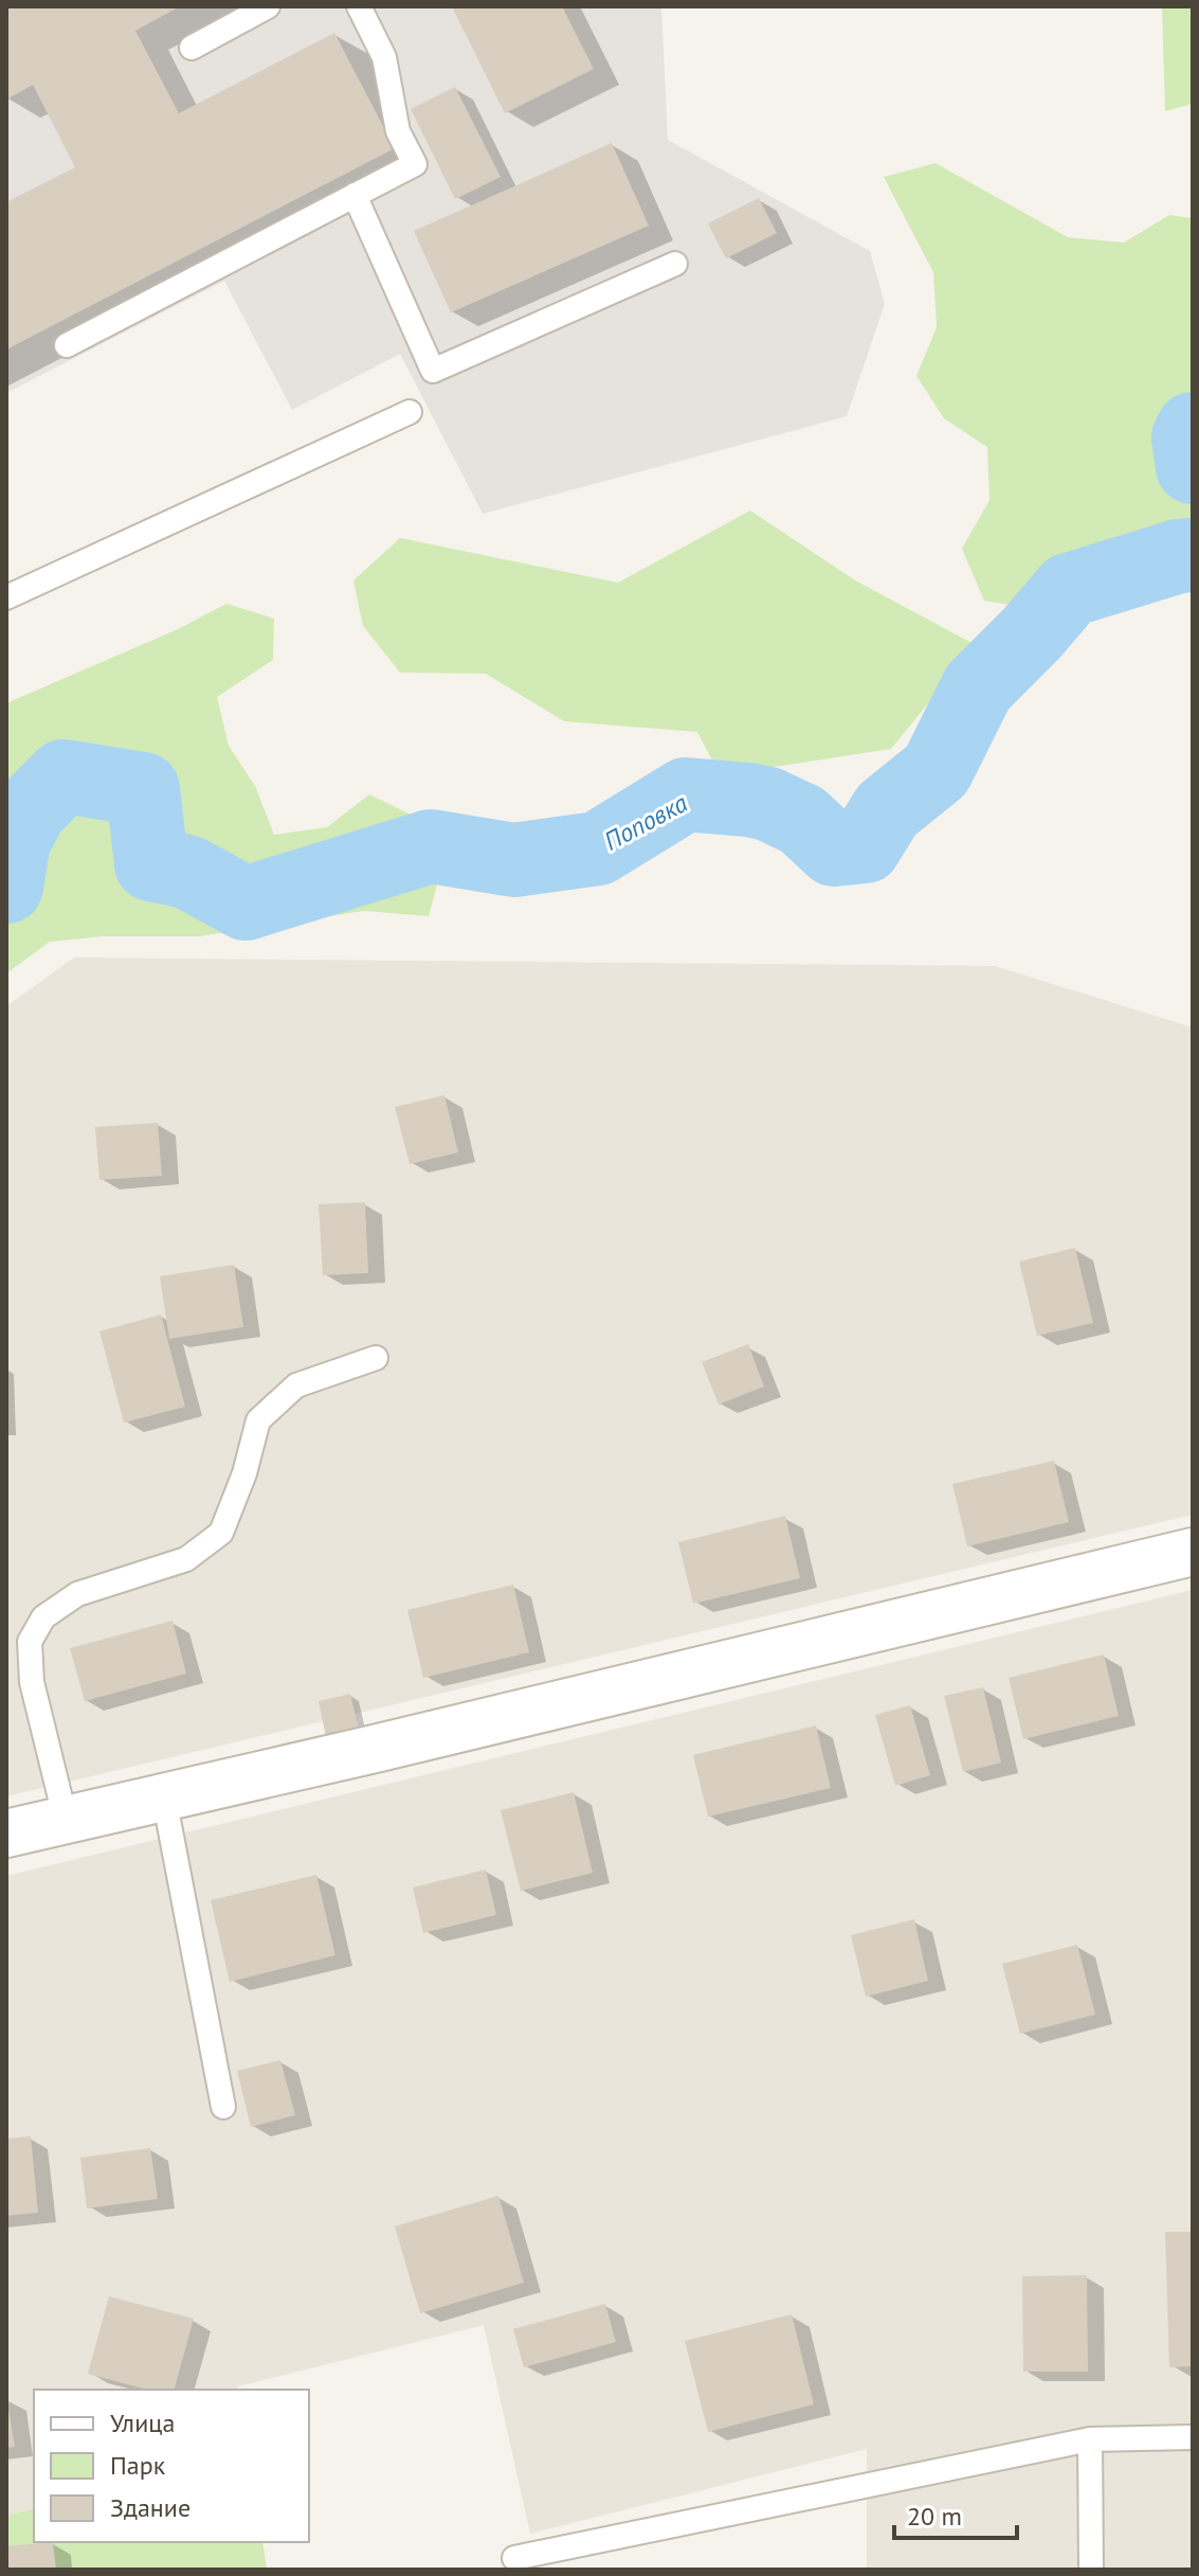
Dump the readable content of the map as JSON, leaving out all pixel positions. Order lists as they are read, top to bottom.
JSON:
{
  "water": ["Поповка"],
  "legend": ["Улица", "Парк", "Здание"],
  "scale_bar": "20 m"
}
